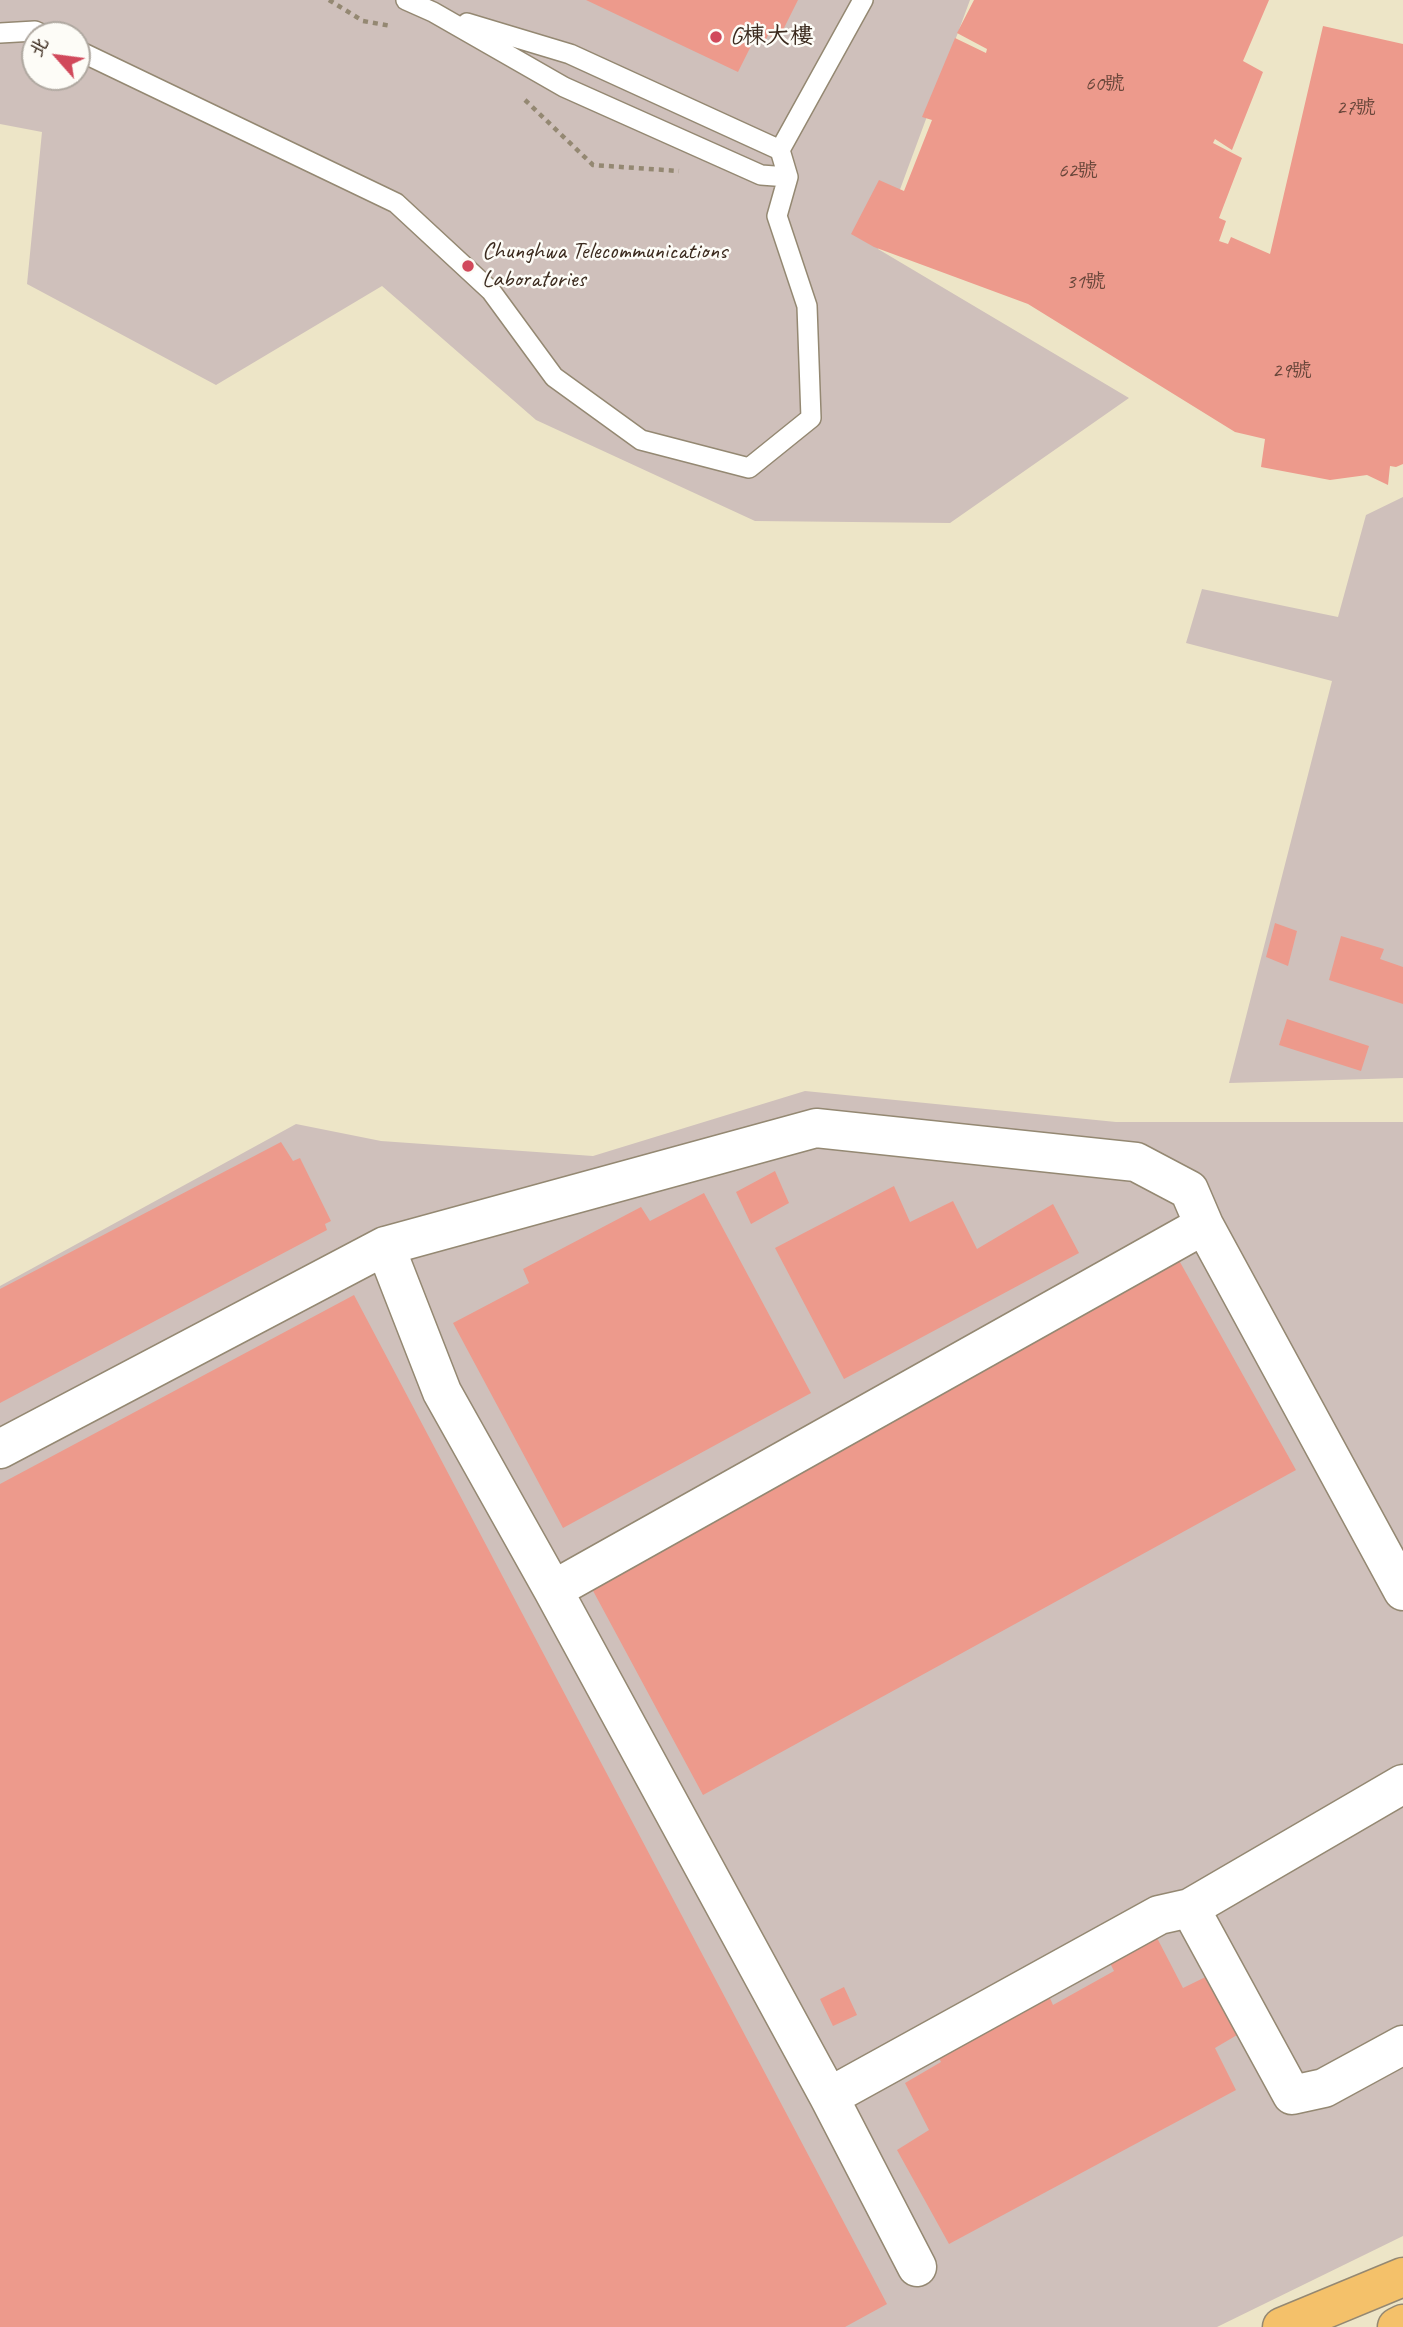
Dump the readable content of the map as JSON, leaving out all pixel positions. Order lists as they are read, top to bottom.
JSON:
{
  "places": ["G棟大樓", "Chunghwa Telecommunications Laboratories"],
  "house_numbers": [
    "60號",
    "27號",
    "62號",
    "31號",
    "29號"
  ],
  "north": "top left"
}
